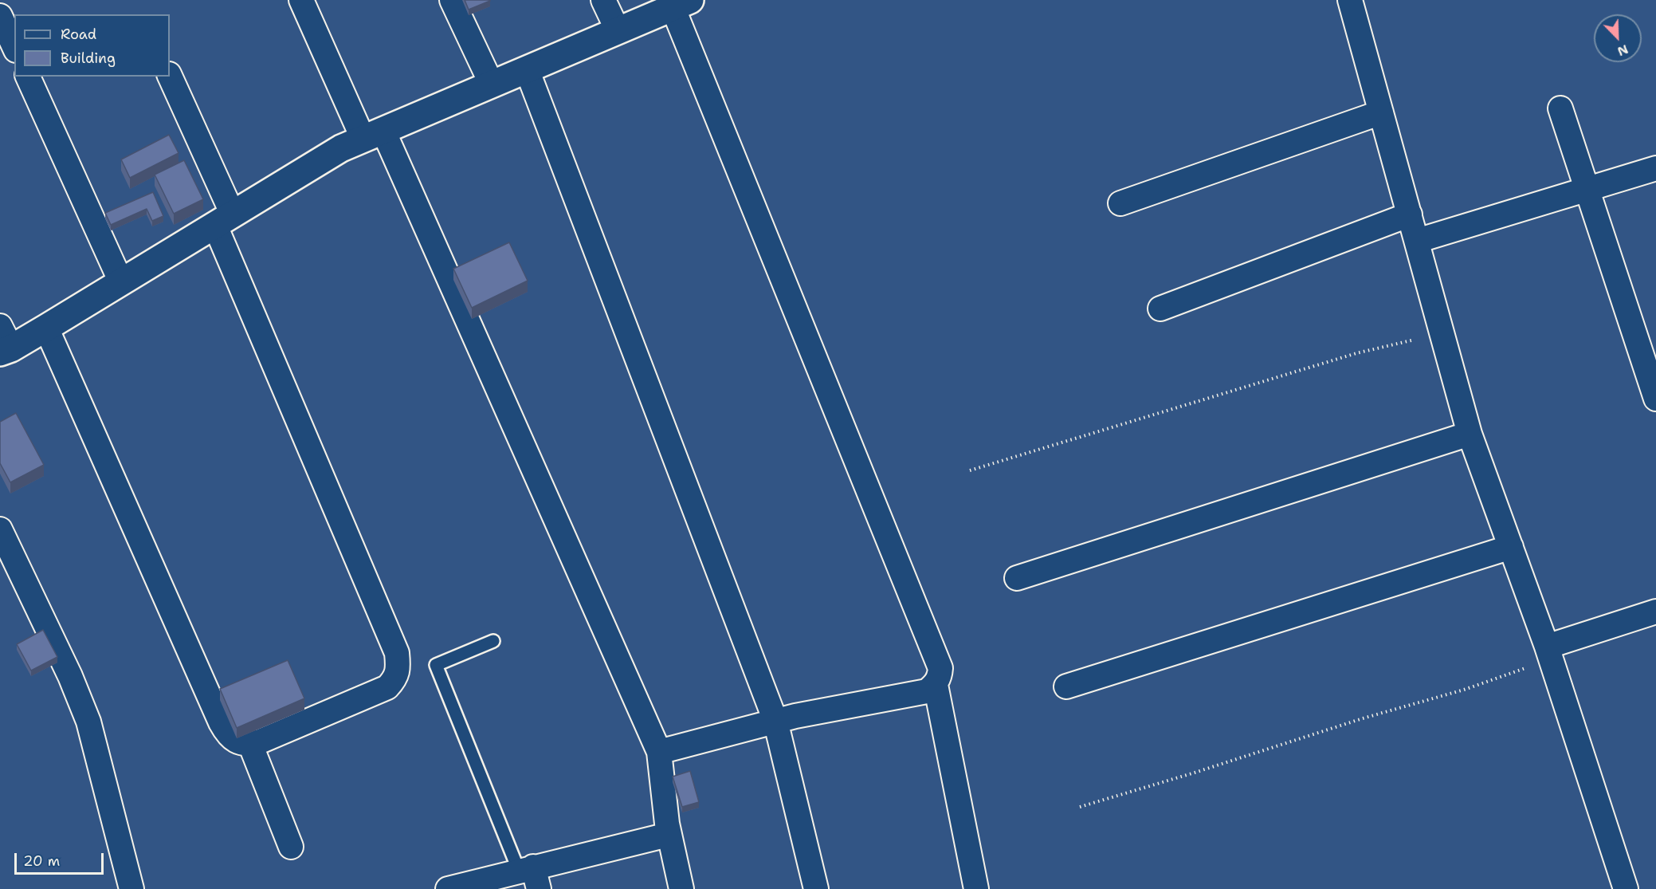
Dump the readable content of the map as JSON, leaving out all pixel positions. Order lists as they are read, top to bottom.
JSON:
{
  "legend": ["Road", "Building"],
  "scale_bar": "20 m",
  "north": "bottom right"
}
